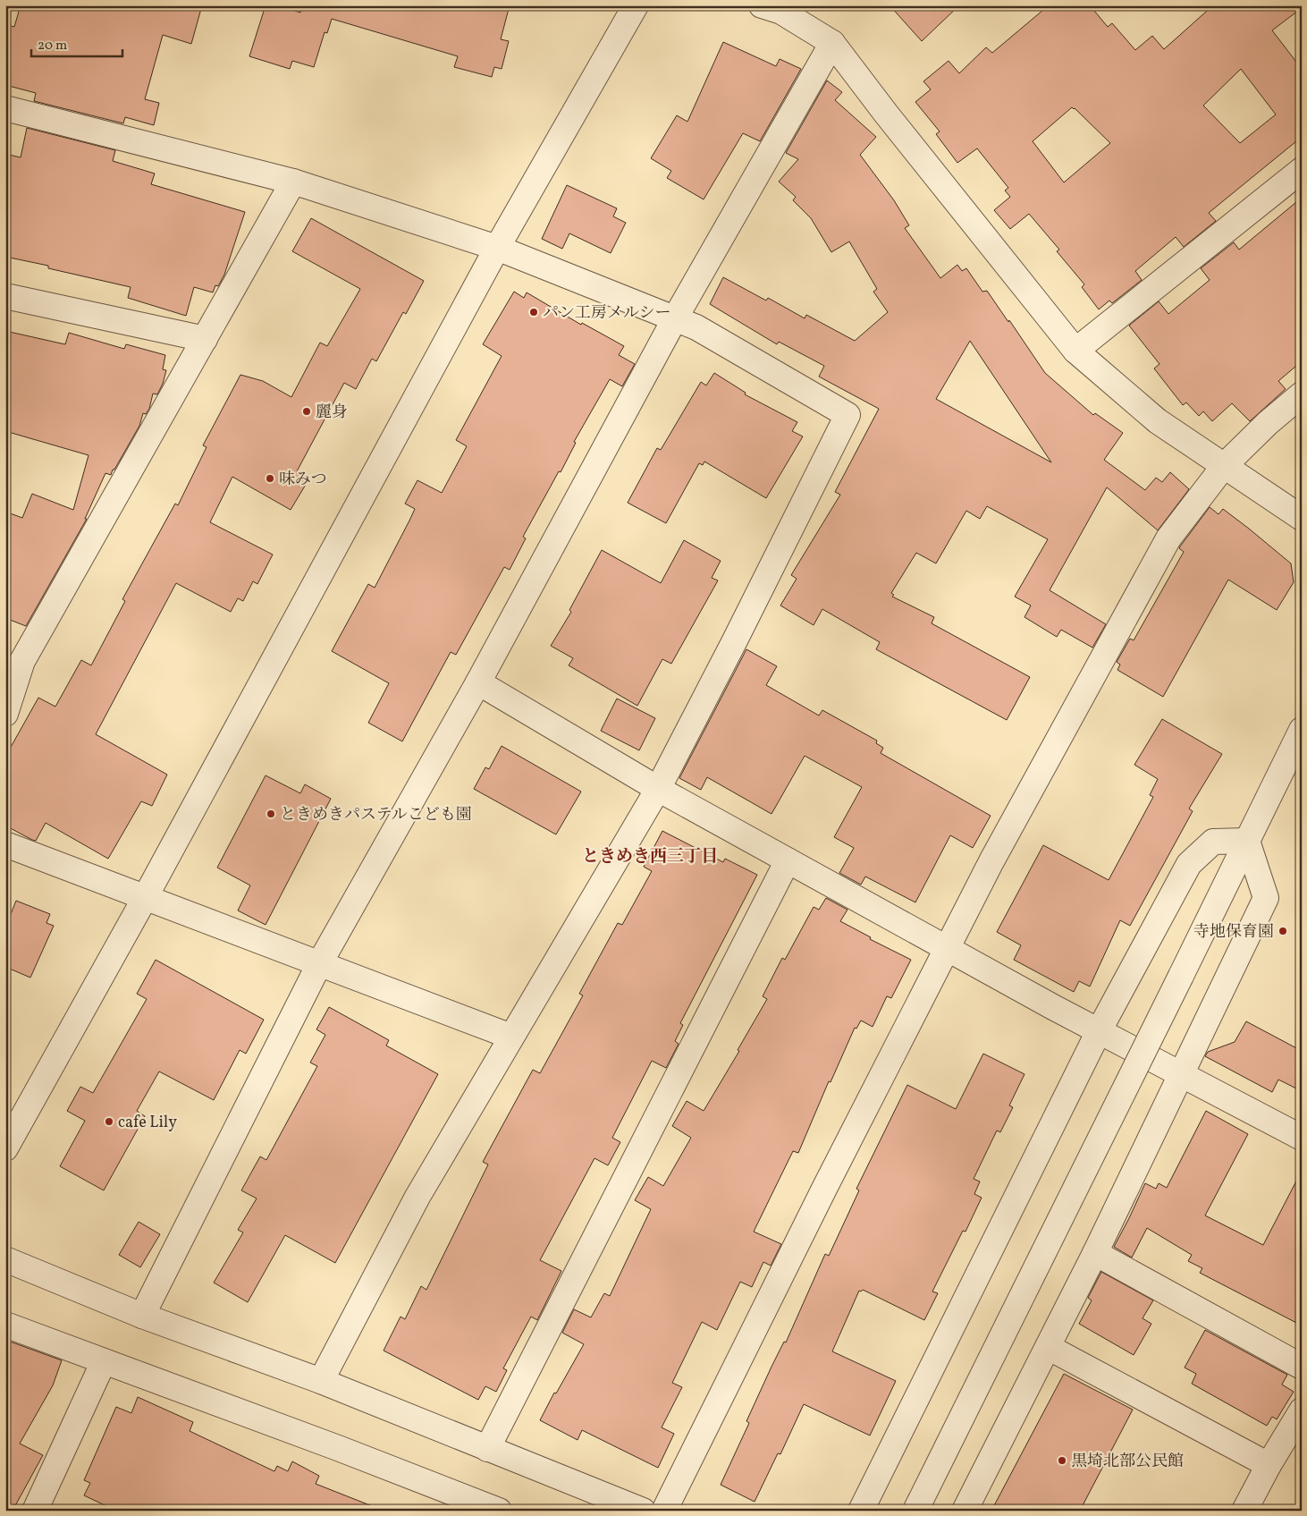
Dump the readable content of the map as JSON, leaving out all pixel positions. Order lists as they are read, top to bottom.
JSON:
{
  "districts": ["ときめき西三丁目"],
  "places": [
    "パン工房メルシー",
    "麗身",
    "味みつ",
    "ときめきパステルこども園",
    "寺地保育園",
    "cafe Lily",
    "黒埼北部公民館"
  ],
  "scale_bar": "20 m"
}
